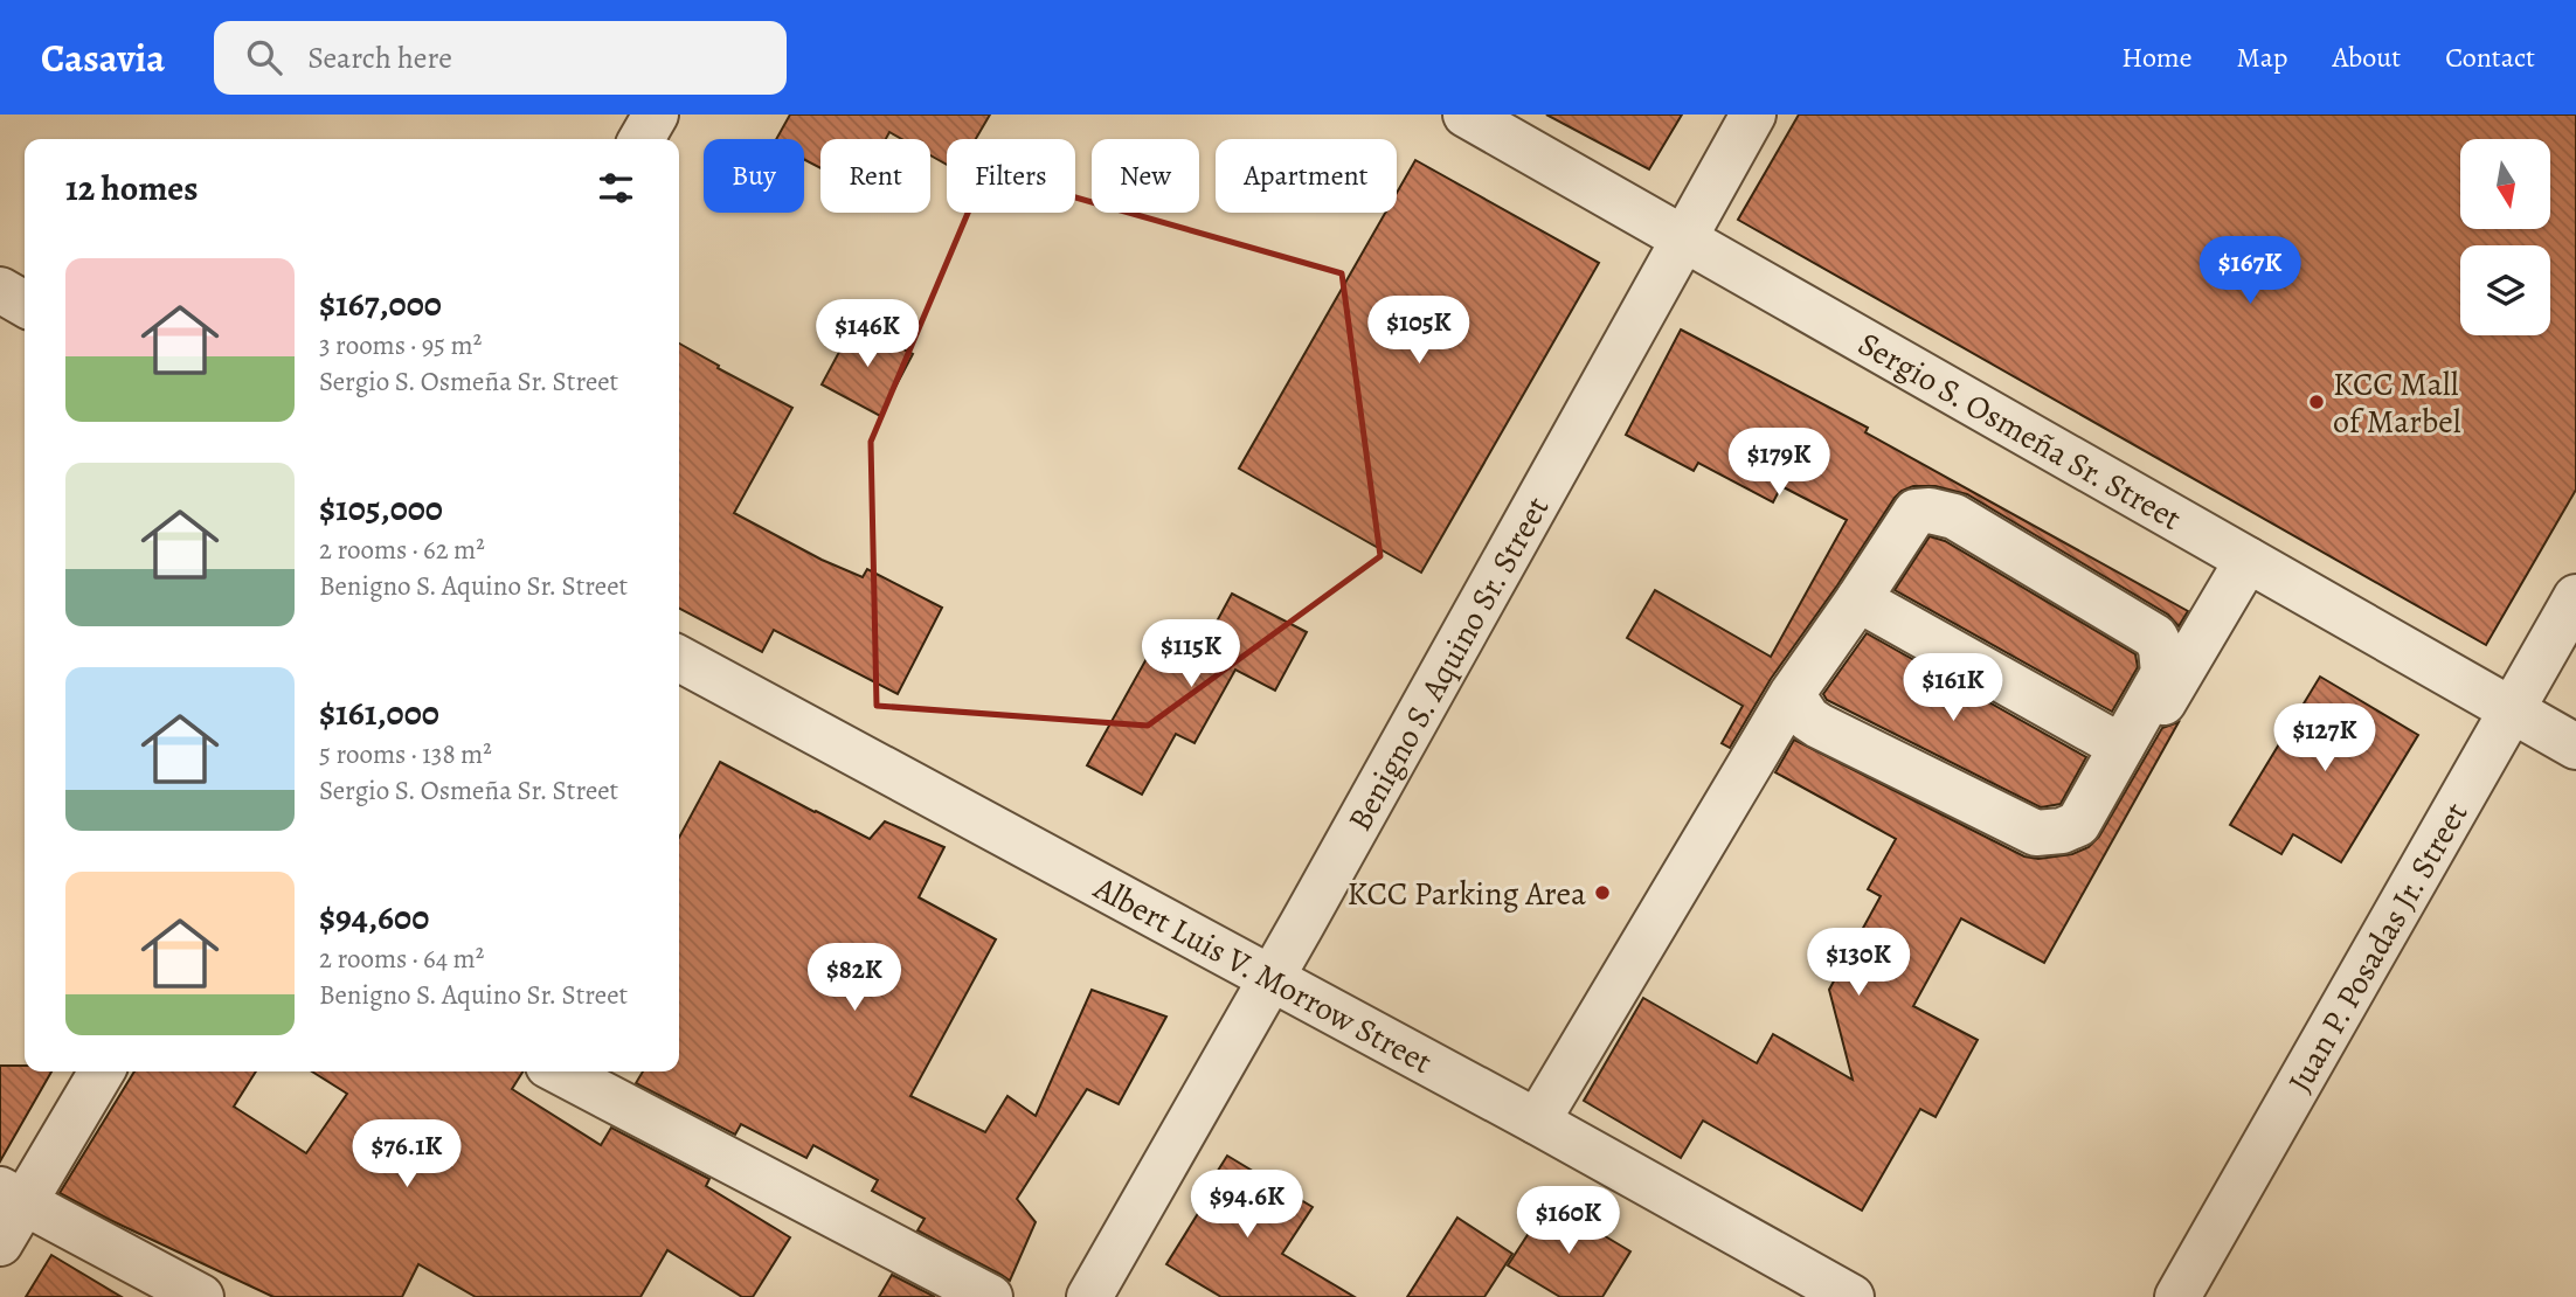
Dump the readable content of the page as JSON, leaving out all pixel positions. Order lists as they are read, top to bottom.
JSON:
{
  "streets": {
    "street": [
      "Sergio S. Osmeña Sr. Street",
      "Benigno S. Aquino Sr. Street",
      "Juan P. Posadas Jr. Street",
      "Albert Luis V. Morrow Street"
    ]
  },
  "crossings": [
    ["Sergio S. Osmeña Sr. Street", "Benigno S. Aquino Sr. Street"],
    ["Sergio S. Osmeña Sr. Street", "Juan P. Posadas Jr. Street"],
    ["Benigno S. Aquino Sr. Street", "Albert Luis V. Morrow Street"]
  ],
  "places": ["KCC Mall of Marbel", "KCC Parking Area"],
  "north": "bottom",
  "page": {
    "header": "Casavia",
    "search": "Search here",
    "nav": [
      "Home",
      "Map",
      "About",
      "Contact"
    ],
    "chip": [
      "Buy",
      "Rent",
      "Filters",
      "New",
      "Apartment"
    ],
    "heading": "12 homes",
    "price": [
      "$167K",
      "$105K",
      "$146K",
      "$179K",
      "$115K",
      "$161K",
      "$127K",
      "$130K",
      "$82K",
      "$76.1K",
      "$94.6K",
      "$160K"
    ],
    "list": [
      {
        "name": "$167,000",
        "note": "3 rooms · 95 m² · Sergio S. Osmeña Sr. Street"
      },
      {
        "name": "$105,000",
        "note": "2 rooms · 62 m² · Benigno S. Aquino Sr. Street"
      },
      {
        "name": "$161,000",
        "note": "5 rooms · 138 m² · Sergio S. Osmeña Sr. Street"
      },
      {
        "name": "$94,600",
        "note": "2 rooms · 64 m² · Benigno S. Aquino Sr. Street"
      }
    ]
  }
}
